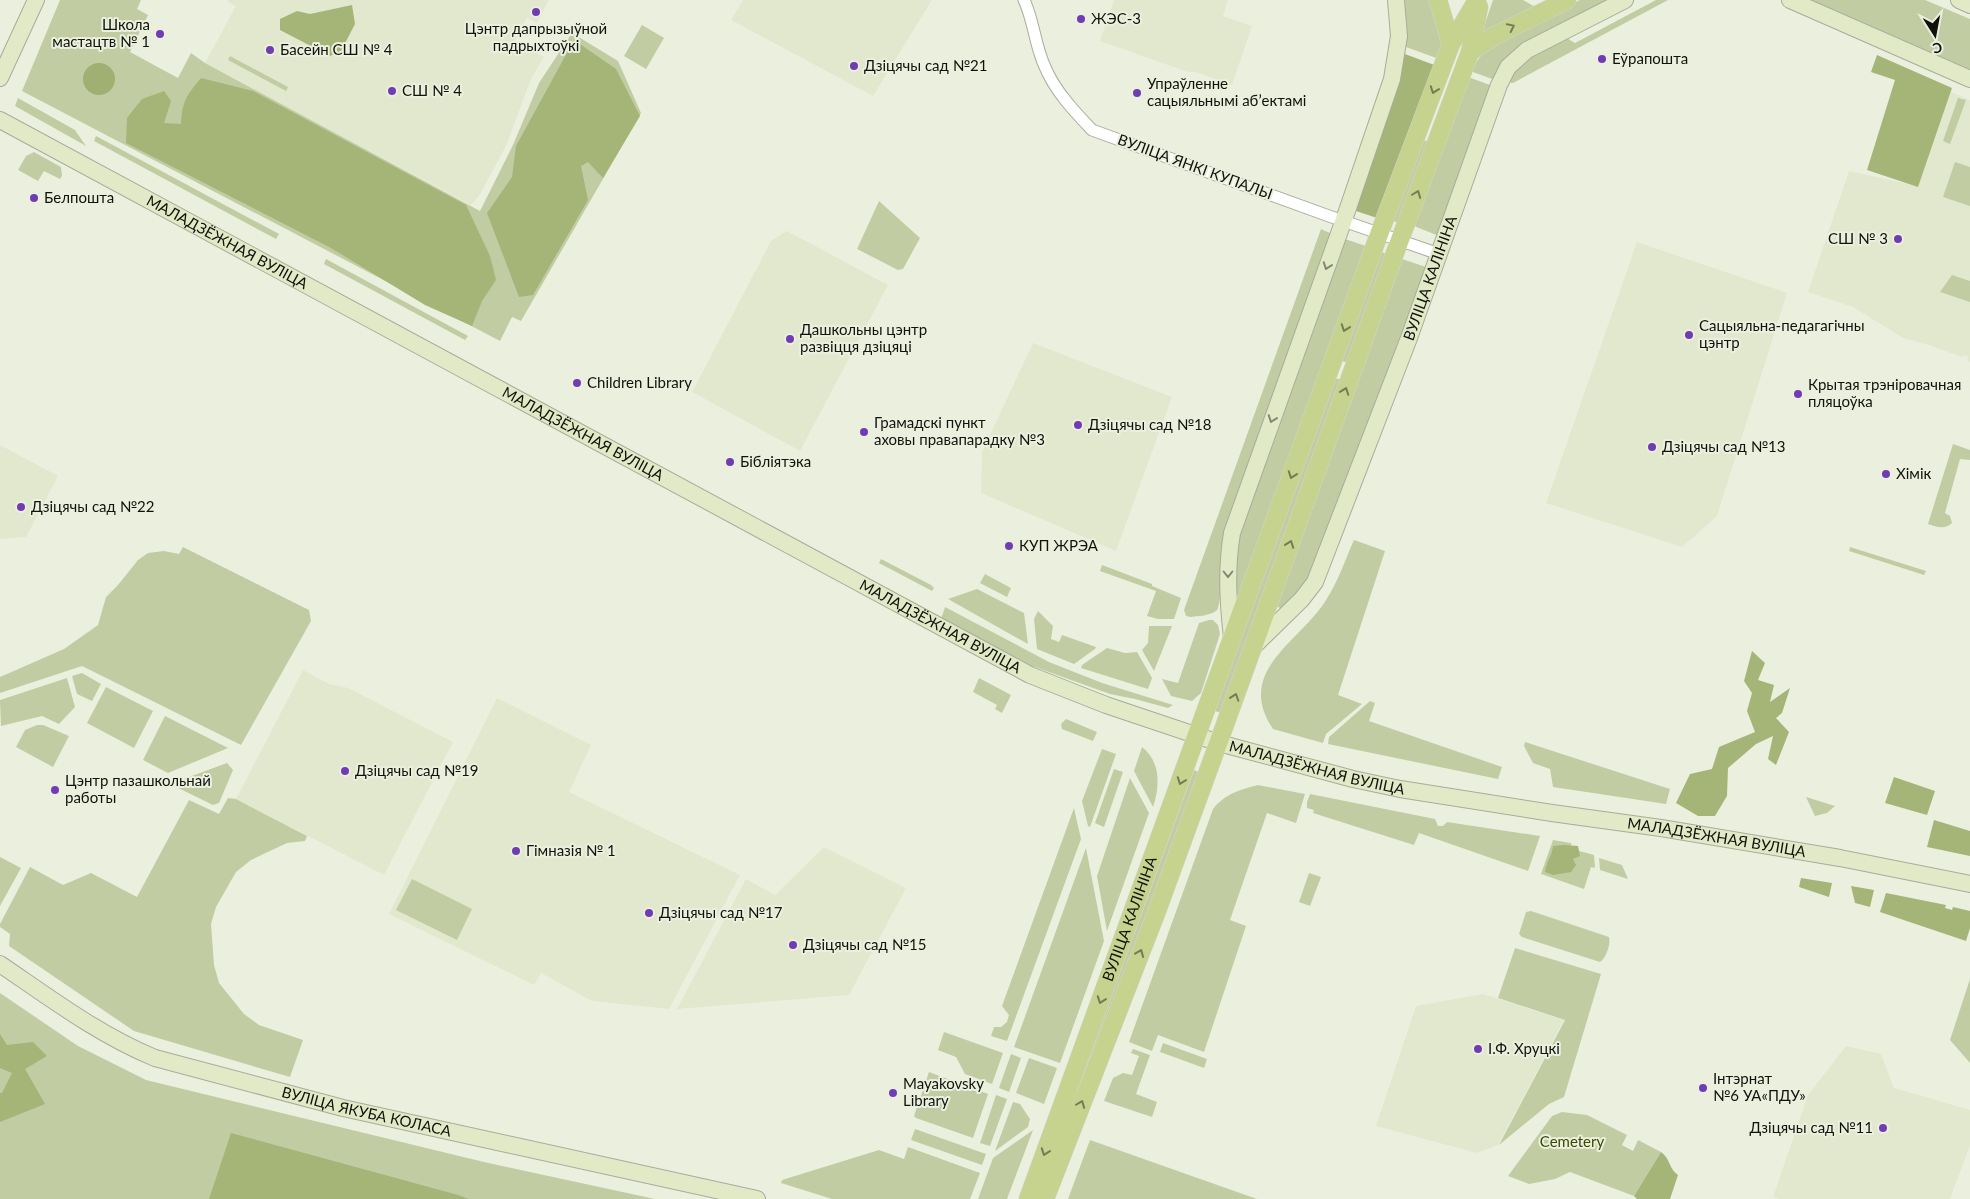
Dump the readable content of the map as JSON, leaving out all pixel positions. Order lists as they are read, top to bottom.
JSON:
{
  "streets": {
    "main road": ["ВУЛІЦА КАЛІНІНА"],
    "street": ["ВУЛІЦА ЯНКІ КУПАЛЫ", "МАЛАДЗЁЖНАЯ ВУЛІЦА", "ВУЛІЦА ЯКУБА КОЛАСА"]
  },
  "crossings": [
    ["ВУЛІЦА ЯНКІ КУПАЛЫ", "ВУЛІЦА КАЛІНІНА"],
    ["МАЛАДЗЁЖНАЯ ВУЛІЦА", "ВУЛІЦА КАЛІНІНА"]
  ],
  "parks": ["Cemetery"],
  "places": [
    "Цэнтр дапрызыўной падрыхтоўкі",
    "ЖЭС-3",
    "Школа мастацтв № 1",
    "Басейн СШ № 4",
    "Еўрапошта",
    "Дзіцячы сад №21",
    "СШ № 4",
    "Упраўленне сацыяльнымі абʼектамі",
    "Белпошта",
    "СШ № 3",
    "Сацыяльна-педагагічны цэнтр",
    "Дашкольны цэнтр развіцця дзіцяці",
    "Children Library",
    "Крытая трэніровачная пляцоўка",
    "Дзіцячы сад №18",
    "Грамадскі пункт аховы правапарадку №3",
    "Дзіцячы сад №13",
    "Бібліятэка",
    "Хімік",
    "Дзіцячы сад №22",
    "КУП ЖРЭА",
    "Дзіцячы сад №19",
    "Цэнтр пазашкольнай работы",
    "Гімназія № 1",
    "Дзіцячы сад №17",
    "Дзіцячы сад №15",
    "І.Ф. Хруцкі",
    "Інтэрнат №6 УА«ПДУ»",
    "Mayakovsky Library",
    "Дзіцячы сад №11"
  ],
  "north": "bottom"
}
